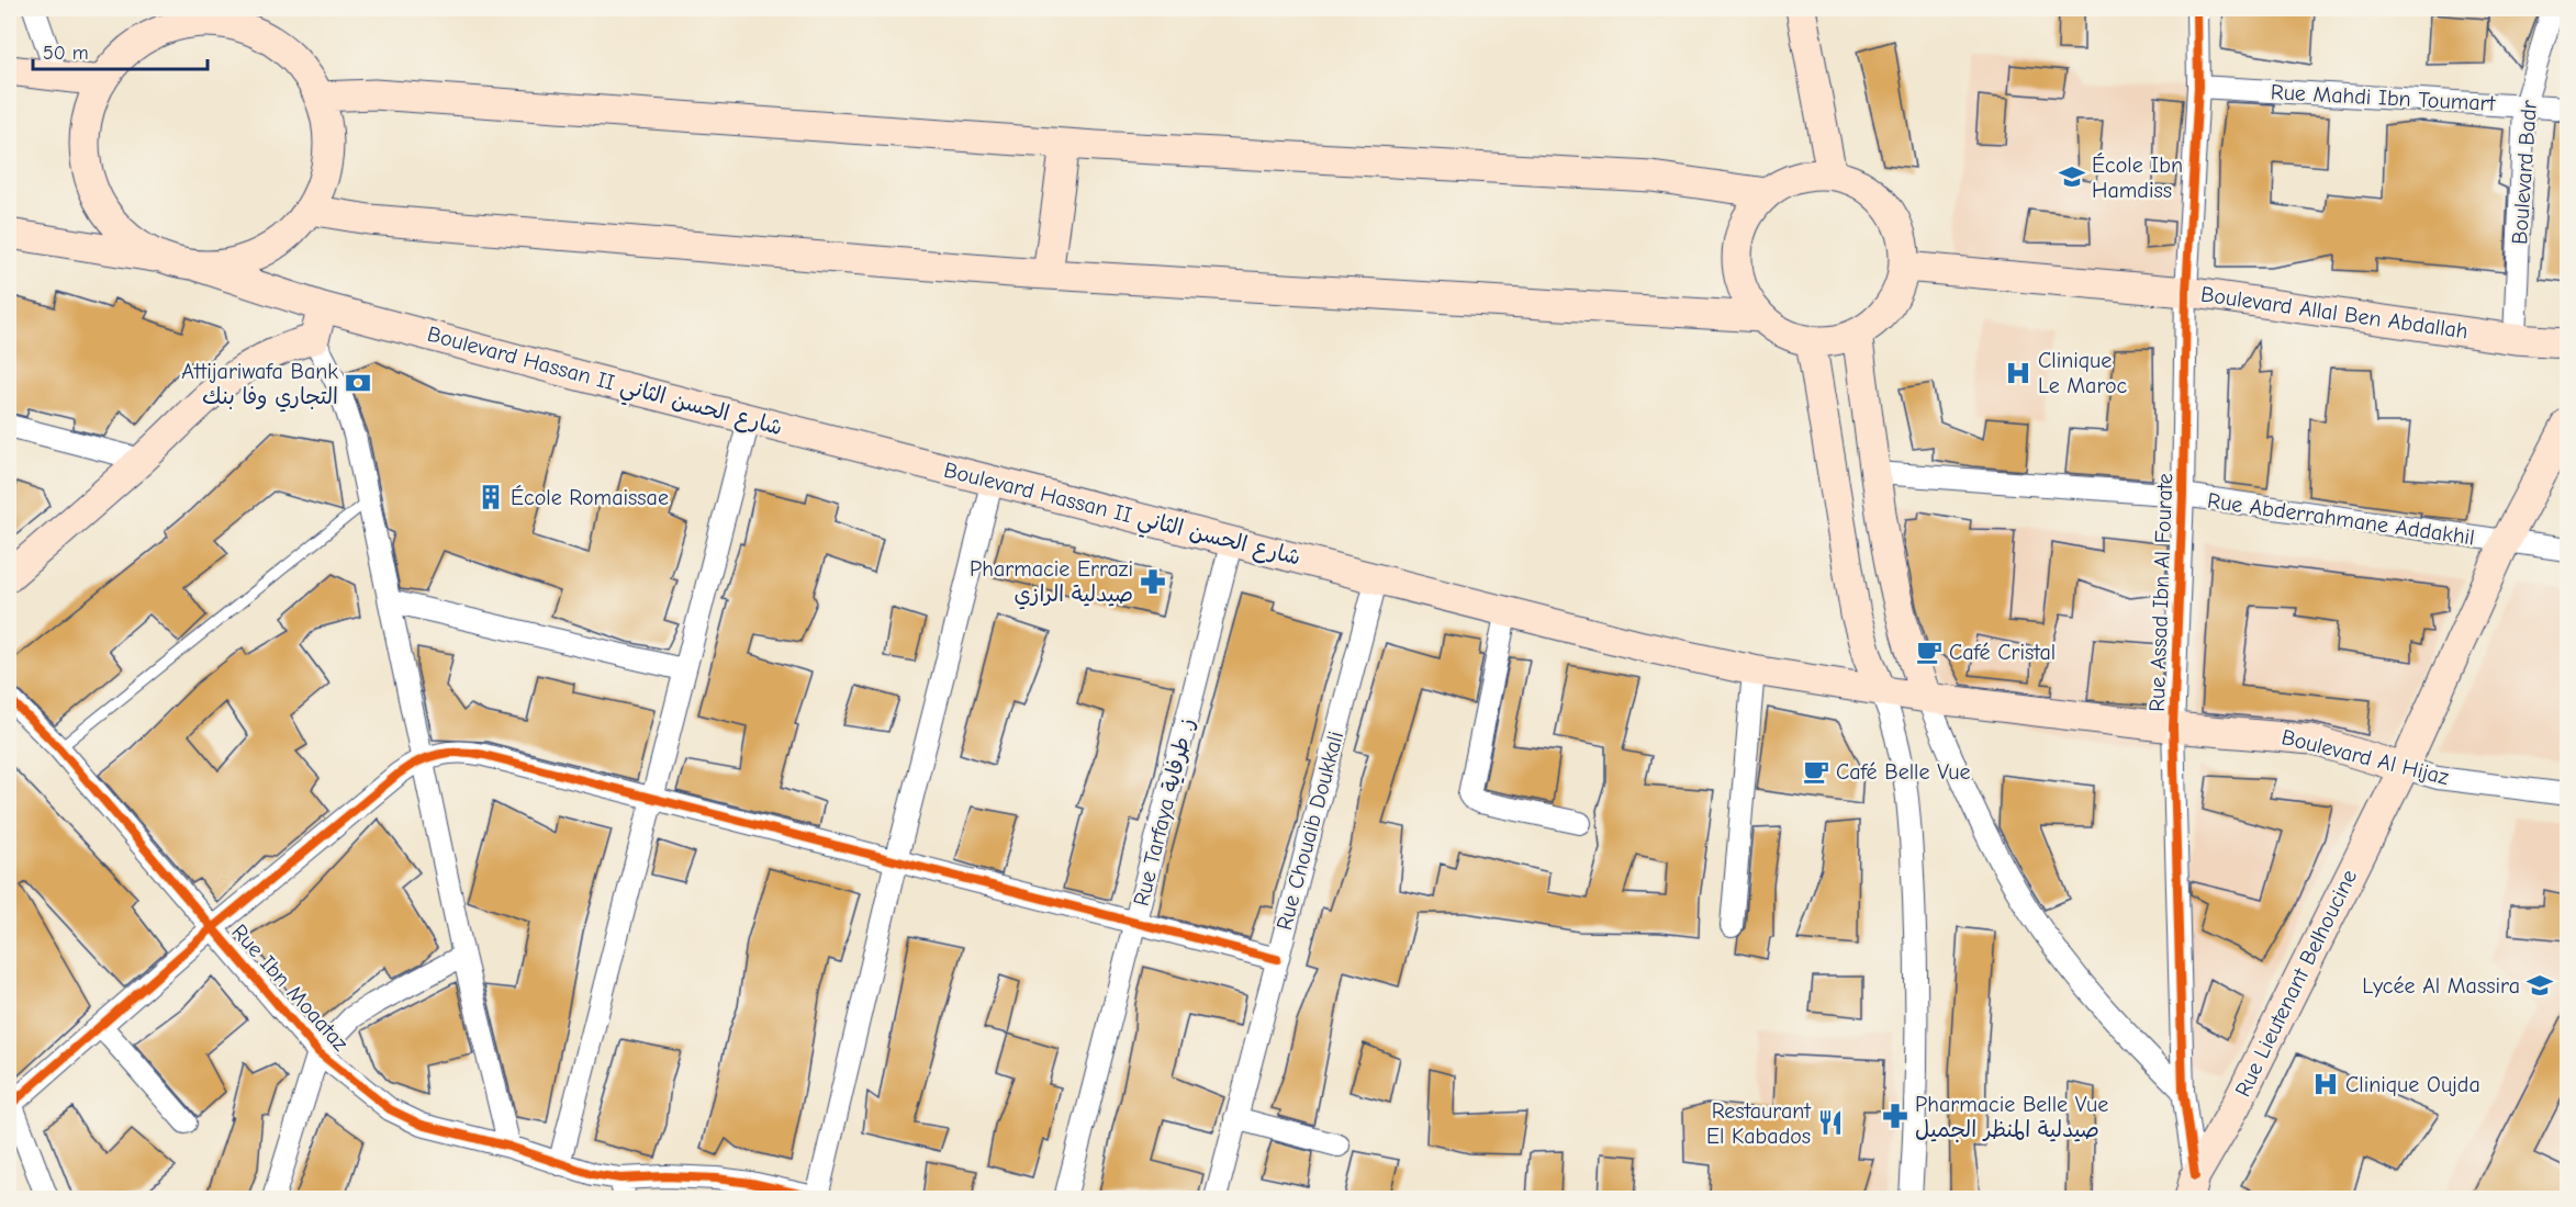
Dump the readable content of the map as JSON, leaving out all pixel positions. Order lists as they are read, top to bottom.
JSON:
{
  "streets": {
    "main road": [
      "Boulevard Allal Ben Abdallah",
      "Boulevard Hassan II شارع الحسن الثاني",
      "Boulevard Al Hijaz",
      "Rue Lieutenant Belhoucine"
    ],
    "street": [
      "Rue Mahdi Ibn Toumart",
      "Boulevard Badr",
      "Rue Abderrahmane Addakhil",
      "Rue Assad Ibn Al Fourate",
      "Rue Tarfaya ز. طرفاية",
      "Rue Chouaib Doukkali",
      "Rue Ibn Moaataz"
    ]
  },
  "crossings": [
    ["Rue Mahdi Ibn Toumart", "Boulevard Badr"],
    ["Rue Mahdi Ibn Toumart", "Rue Assad Ibn Al Fourate"],
    ["Boulevard Badr", "Boulevard Allal Ben Abdallah"],
    ["Boulevard Allal Ben Abdallah", "Rue Assad Ibn Al Fourate"],
    ["Boulevard Hassan II شارع الحسن الثاني", "Boulevard Al Hijaz"],
    ["Boulevard Hassan II شارع الحسن الثاني", "Rue Tarfaya ز. طرفاية"],
    ["Boulevard Hassan II شارع الحسن الثاني", "Rue Chouaib Doukkali"],
    ["Rue Abderrahmane Addakhil", "Rue Assad Ibn Al Fourate"],
    ["Rue Abderrahmane Addakhil", "Rue Lieutenant Belhoucine"],
    ["Rue Assad Ibn Al Fourate", "Boulevard Al Hijaz"],
    ["Rue Assad Ibn Al Fourate", "Rue Lieutenant Belhoucine"],
    ["Boulevard Al Hijaz", "Rue Lieutenant Belhoucine"]
  ],
  "places": {
    "school or university": ["École Ibn Hamdiss", "Lycée Al Massira"],
    "hospital": ["Clinique Le Maroc", "Clinique Oujda"],
    "bank": ["Attijariwafa Bank التجاري وفا بنك"],
    "building": ["École Romaissae"],
    "pharmacy": ["Pharmacie Errazi صيدلية الرازي", "Pharmacie Belle Vue صيدلية المنظر الجميل"],
    "cafe": ["Café Cristal", "Café Belle Vue"],
    "restaurant": ["Restaurant El Kabados"]
  },
  "scale_bar": "50 m"
}
